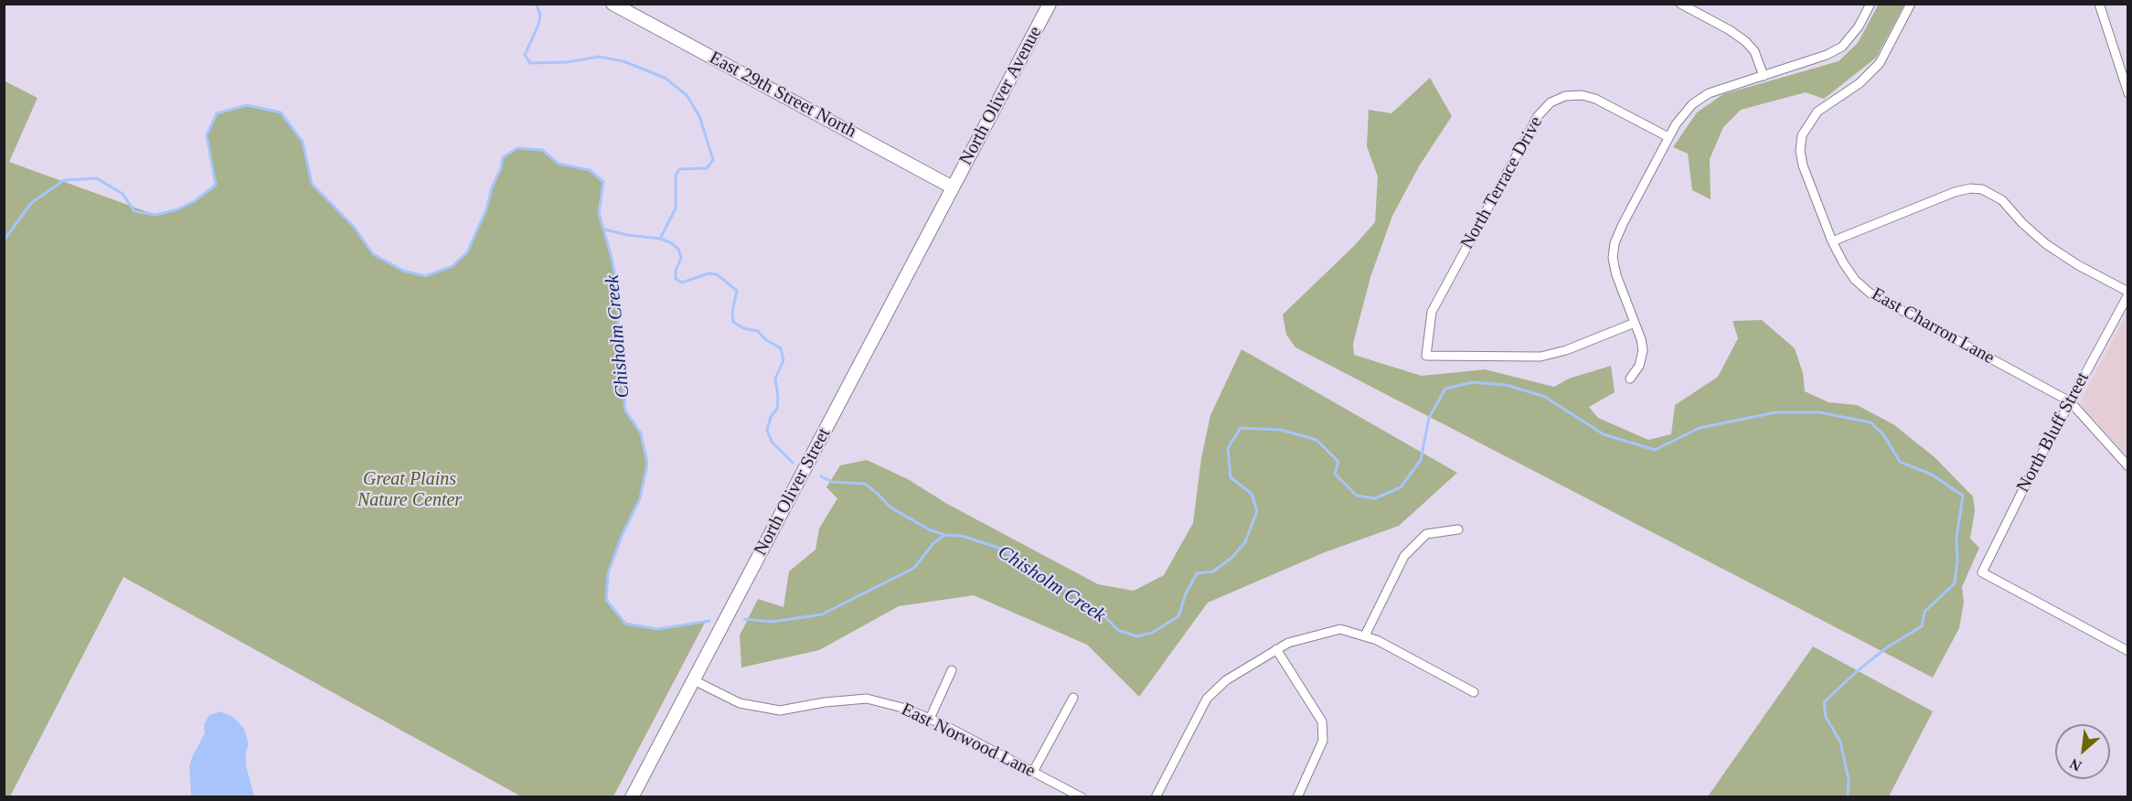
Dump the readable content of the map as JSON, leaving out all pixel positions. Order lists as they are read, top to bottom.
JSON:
{
  "streets": {
    "main road": ["East 29th Street North", "North Oliver Avenue", "North Oliver Street"],
    "street": [
      "North Terrace Drive",
      "East Charron Lane",
      "North Bluff Street",
      "East Norwood Lane"
    ]
  },
  "crossings": [
    ["East 29th Street North", "North Oliver Avenue"],
    ["East 29th Street North", "North Oliver Street"],
    ["North Oliver Avenue", "North Oliver Street"],
    ["East Charron Lane", "North Bluff Street"],
    ["North Oliver Street", "East Norwood Lane"]
  ],
  "water": ["Chisholm Creek"],
  "parks": ["Great Plains Nature Center"],
  "north": "bottom left"
}
